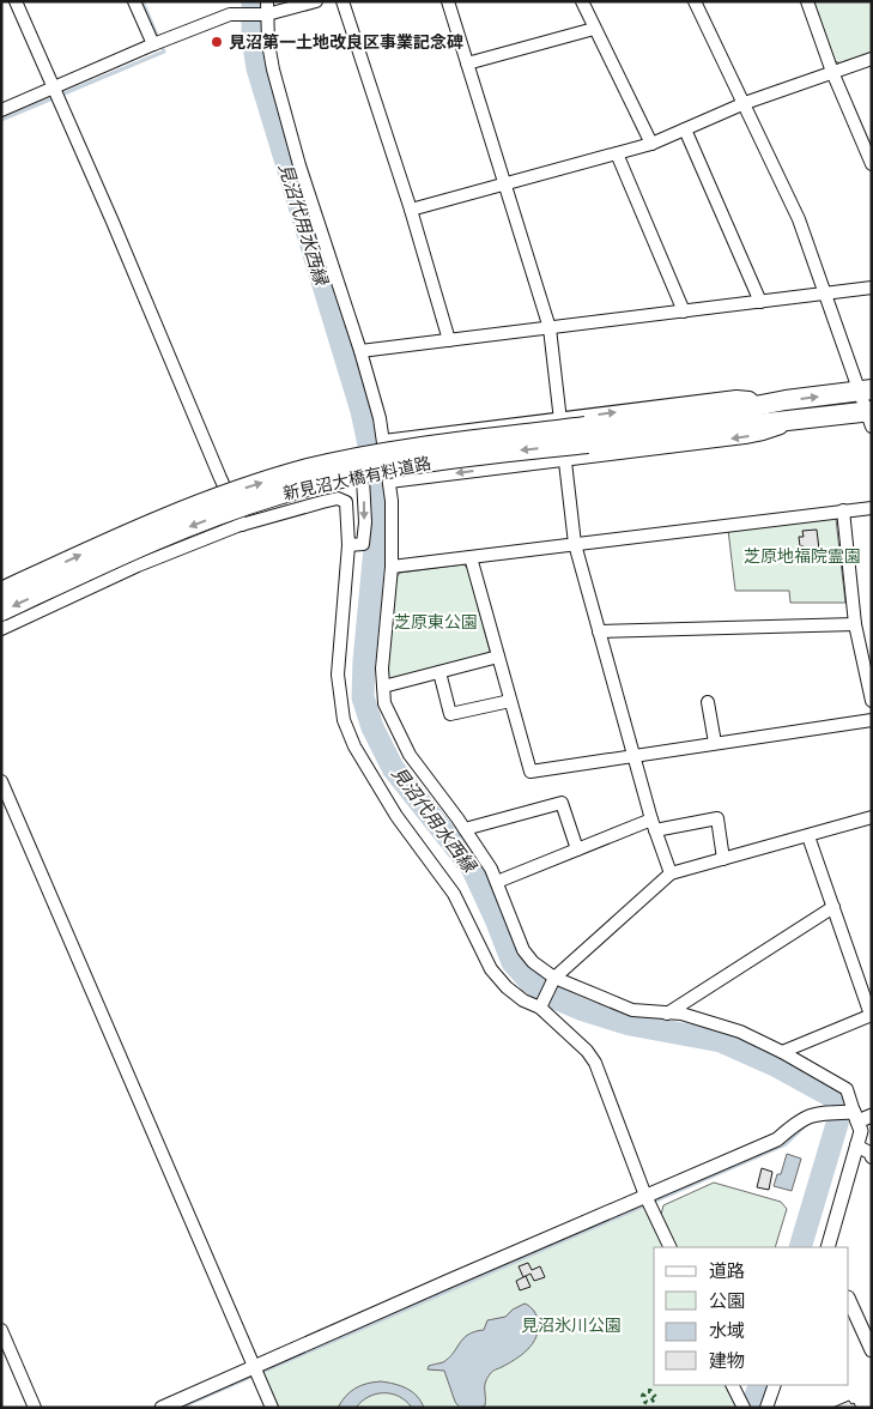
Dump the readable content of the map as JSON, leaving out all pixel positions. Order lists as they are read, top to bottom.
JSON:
{
  "streets": {
    "highway": ["新見沼大橋有料道路"]
  },
  "water": ["見沼代用水西縁"],
  "parks": ["芝原地福院霊園", "芝原東公園", "見沼氷川公園"],
  "places": ["見沼第一土地改良区事業記念碑"],
  "legend": [
    "道路",
    "公園",
    "水域",
    "建物"
  ]
}
